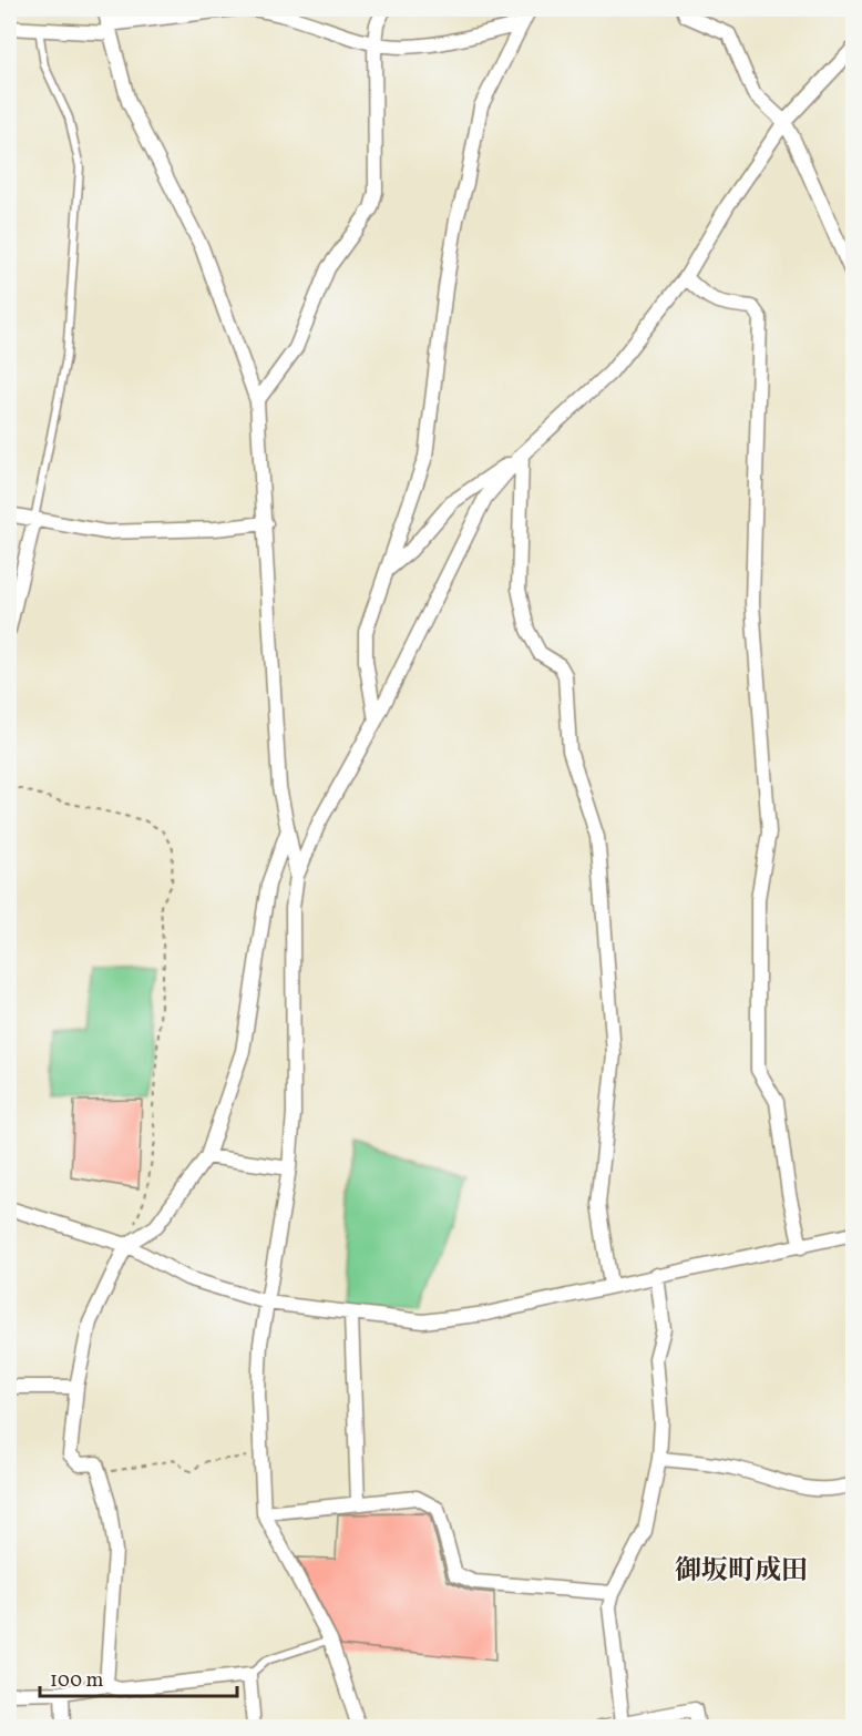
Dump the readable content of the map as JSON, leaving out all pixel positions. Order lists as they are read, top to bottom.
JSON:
{
  "districts": ["御坂町成田"],
  "scale_bar": "100 m"
}
